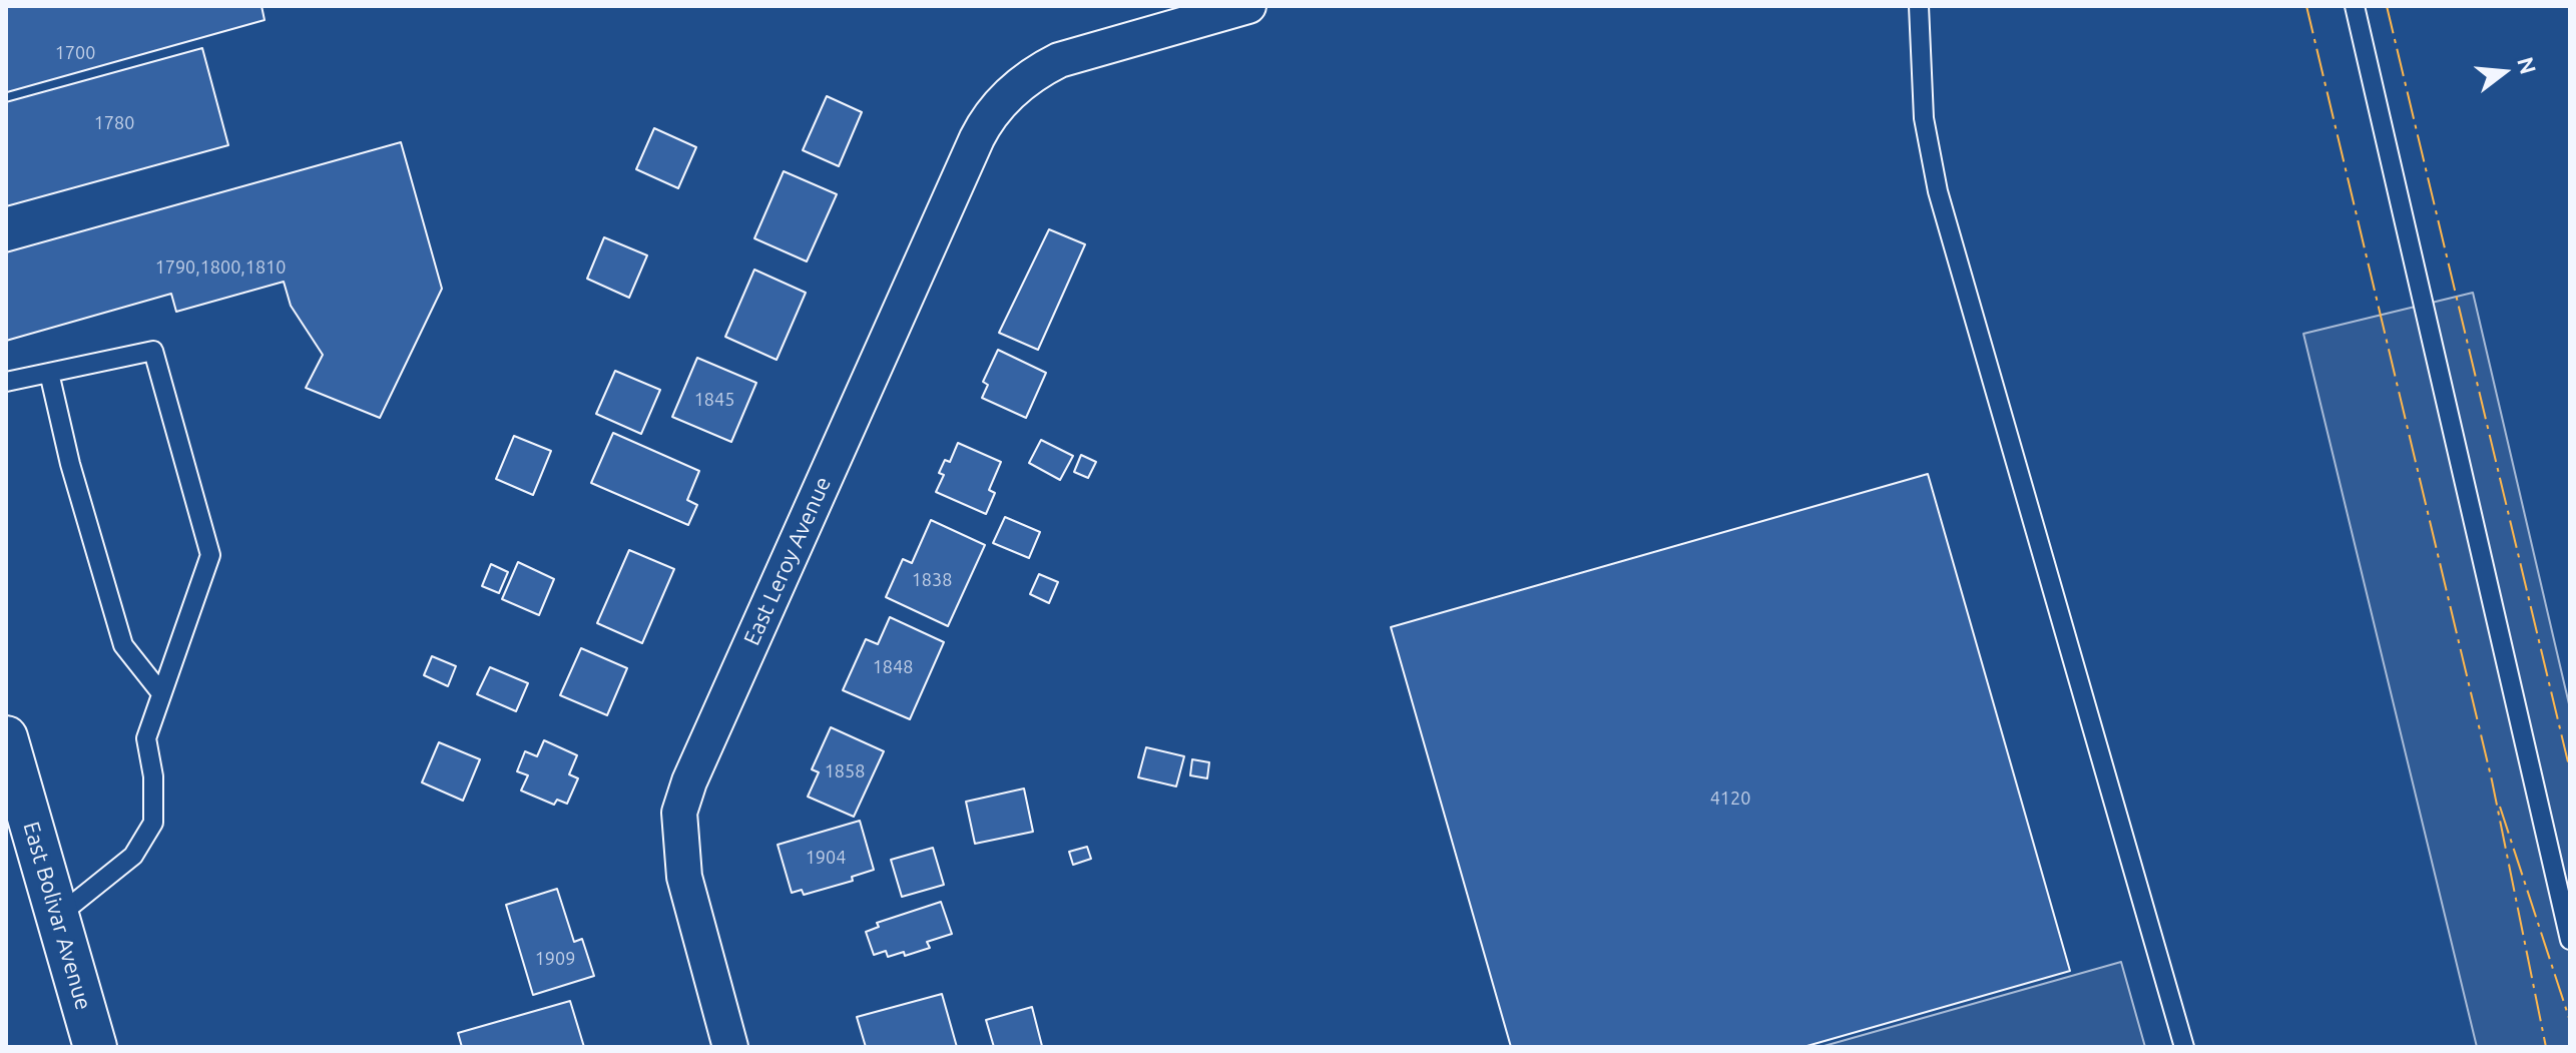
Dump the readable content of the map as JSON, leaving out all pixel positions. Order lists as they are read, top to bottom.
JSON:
{
  "streets": {
    "street": ["East Leroy Avenue", "East Bolivar Avenue"]
  },
  "house_numbers": [
    "1700",
    "1780",
    "1790,1800,1810",
    "1845",
    "1838",
    "1848",
    "1858",
    "4120",
    "1904",
    "1909"
  ],
  "north": "right"
}
